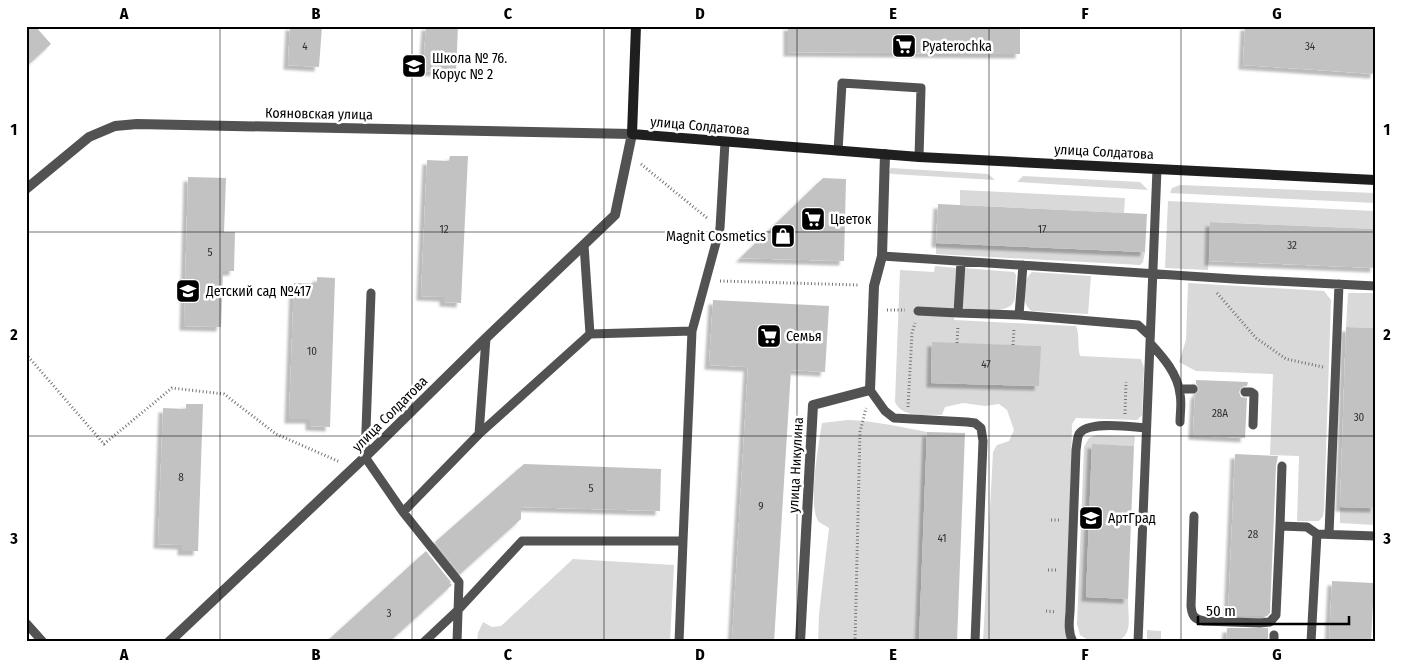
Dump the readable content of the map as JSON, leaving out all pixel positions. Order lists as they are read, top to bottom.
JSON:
{
  "streets": {
    "street": ["Кояновская улица", "улица Солдатова", "улица Никулина"]
  },
  "crossings": [
    ["Кояновская улица", "улица Солдатова"]
  ],
  "places": {
    "supermarket": ["Pyaterochka", "Цветок", "Семья"],
    "school or university": ["Школа № 76. Корус № 2", "Детский сад №417", "АртГрад"],
    "shop": ["Magnit Cosmetics"]
  },
  "house_numbers": [
    "4",
    "34",
    "12",
    "17",
    "32",
    "5",
    "10",
    "47",
    "28А",
    "30",
    "8",
    "5",
    "9",
    "28",
    "41",
    "3"
  ],
  "scale_bar": "50 m",
  "grid": {
    "columns": [
      "A",
      "B",
      "C",
      "D",
      "E",
      "F",
      "G"
    ],
    "rows": ["1", "2", "3"]
  }
}
